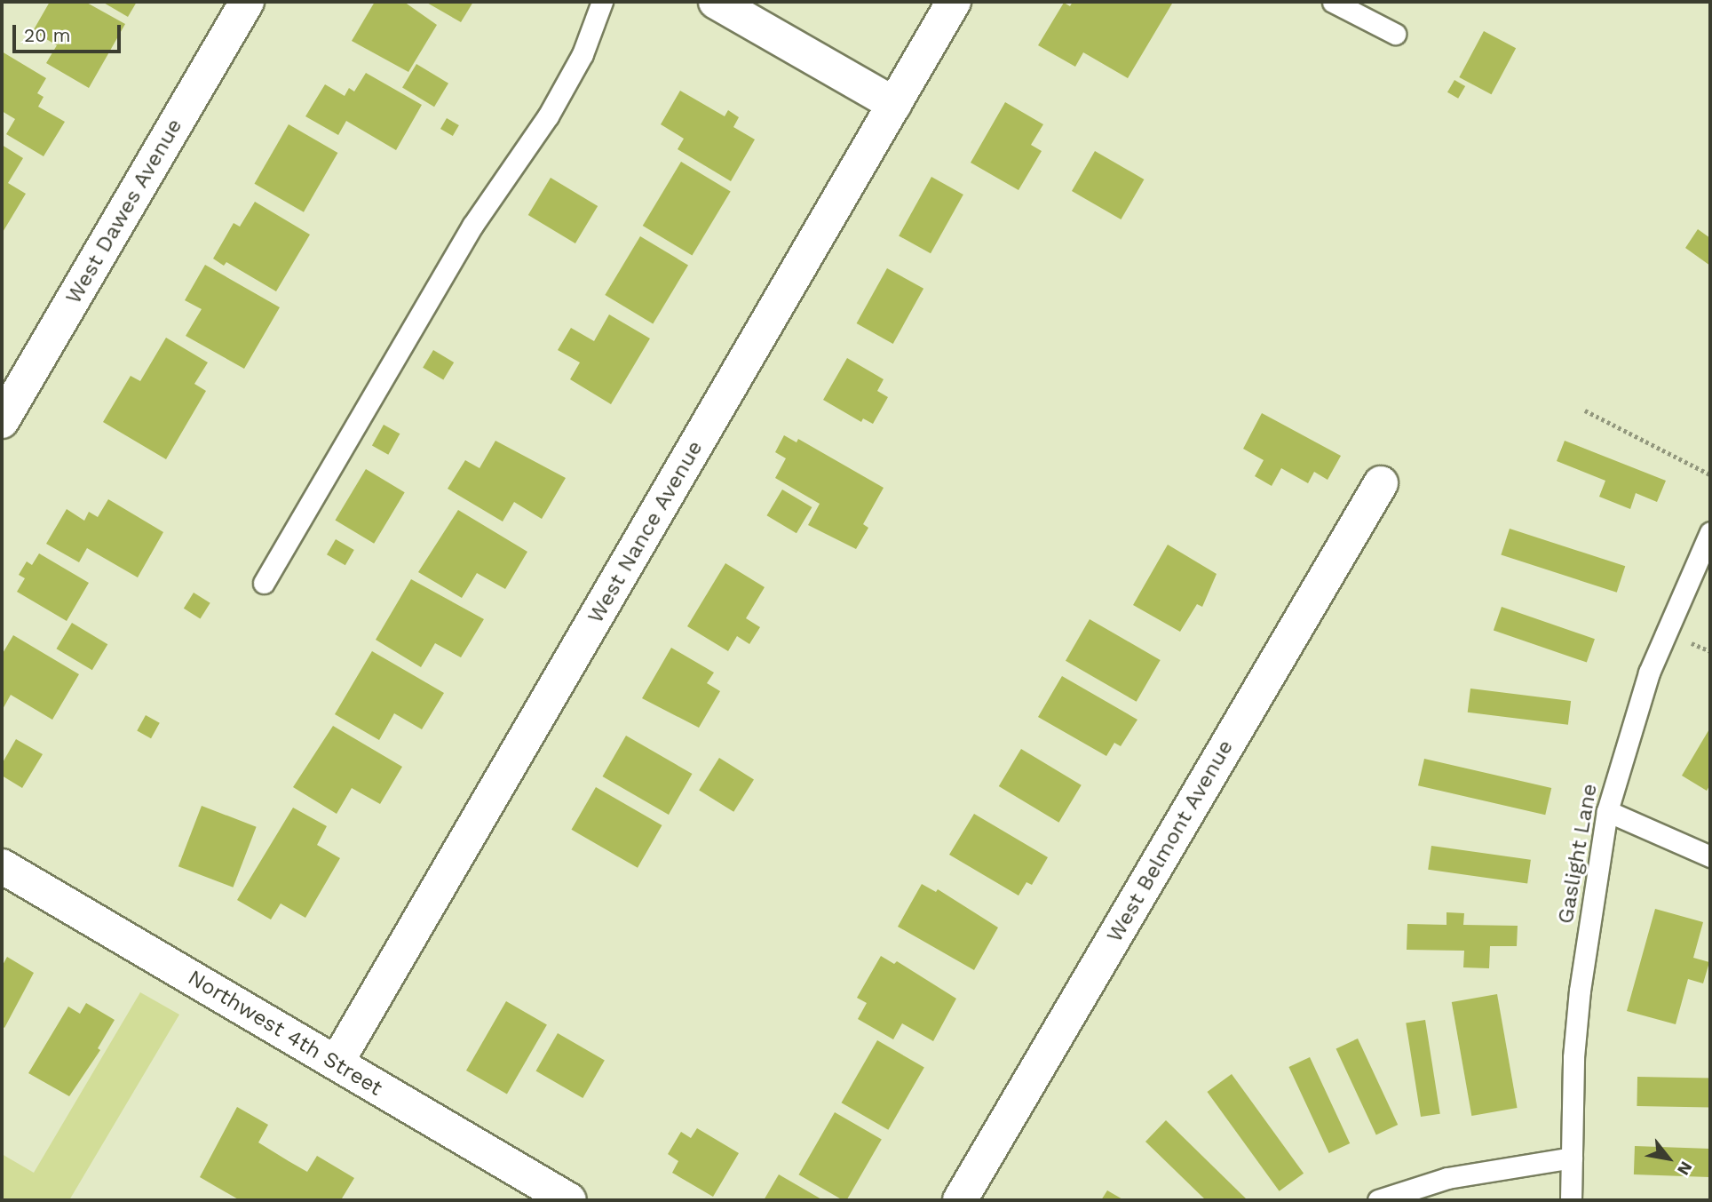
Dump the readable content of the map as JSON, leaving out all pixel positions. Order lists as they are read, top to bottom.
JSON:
{
  "streets": {
    "street": [
      "West Dawes Avenue",
      "West Nance Avenue",
      "West Belmont Avenue",
      "Northwest 4th Street"
    ],
    "lane": ["Gaslight Lane"]
  },
  "crossings": [
    ["West Nance Avenue", "Northwest 4th Street"]
  ],
  "scale_bar": "20 m",
  "north": "bottom right"
}
